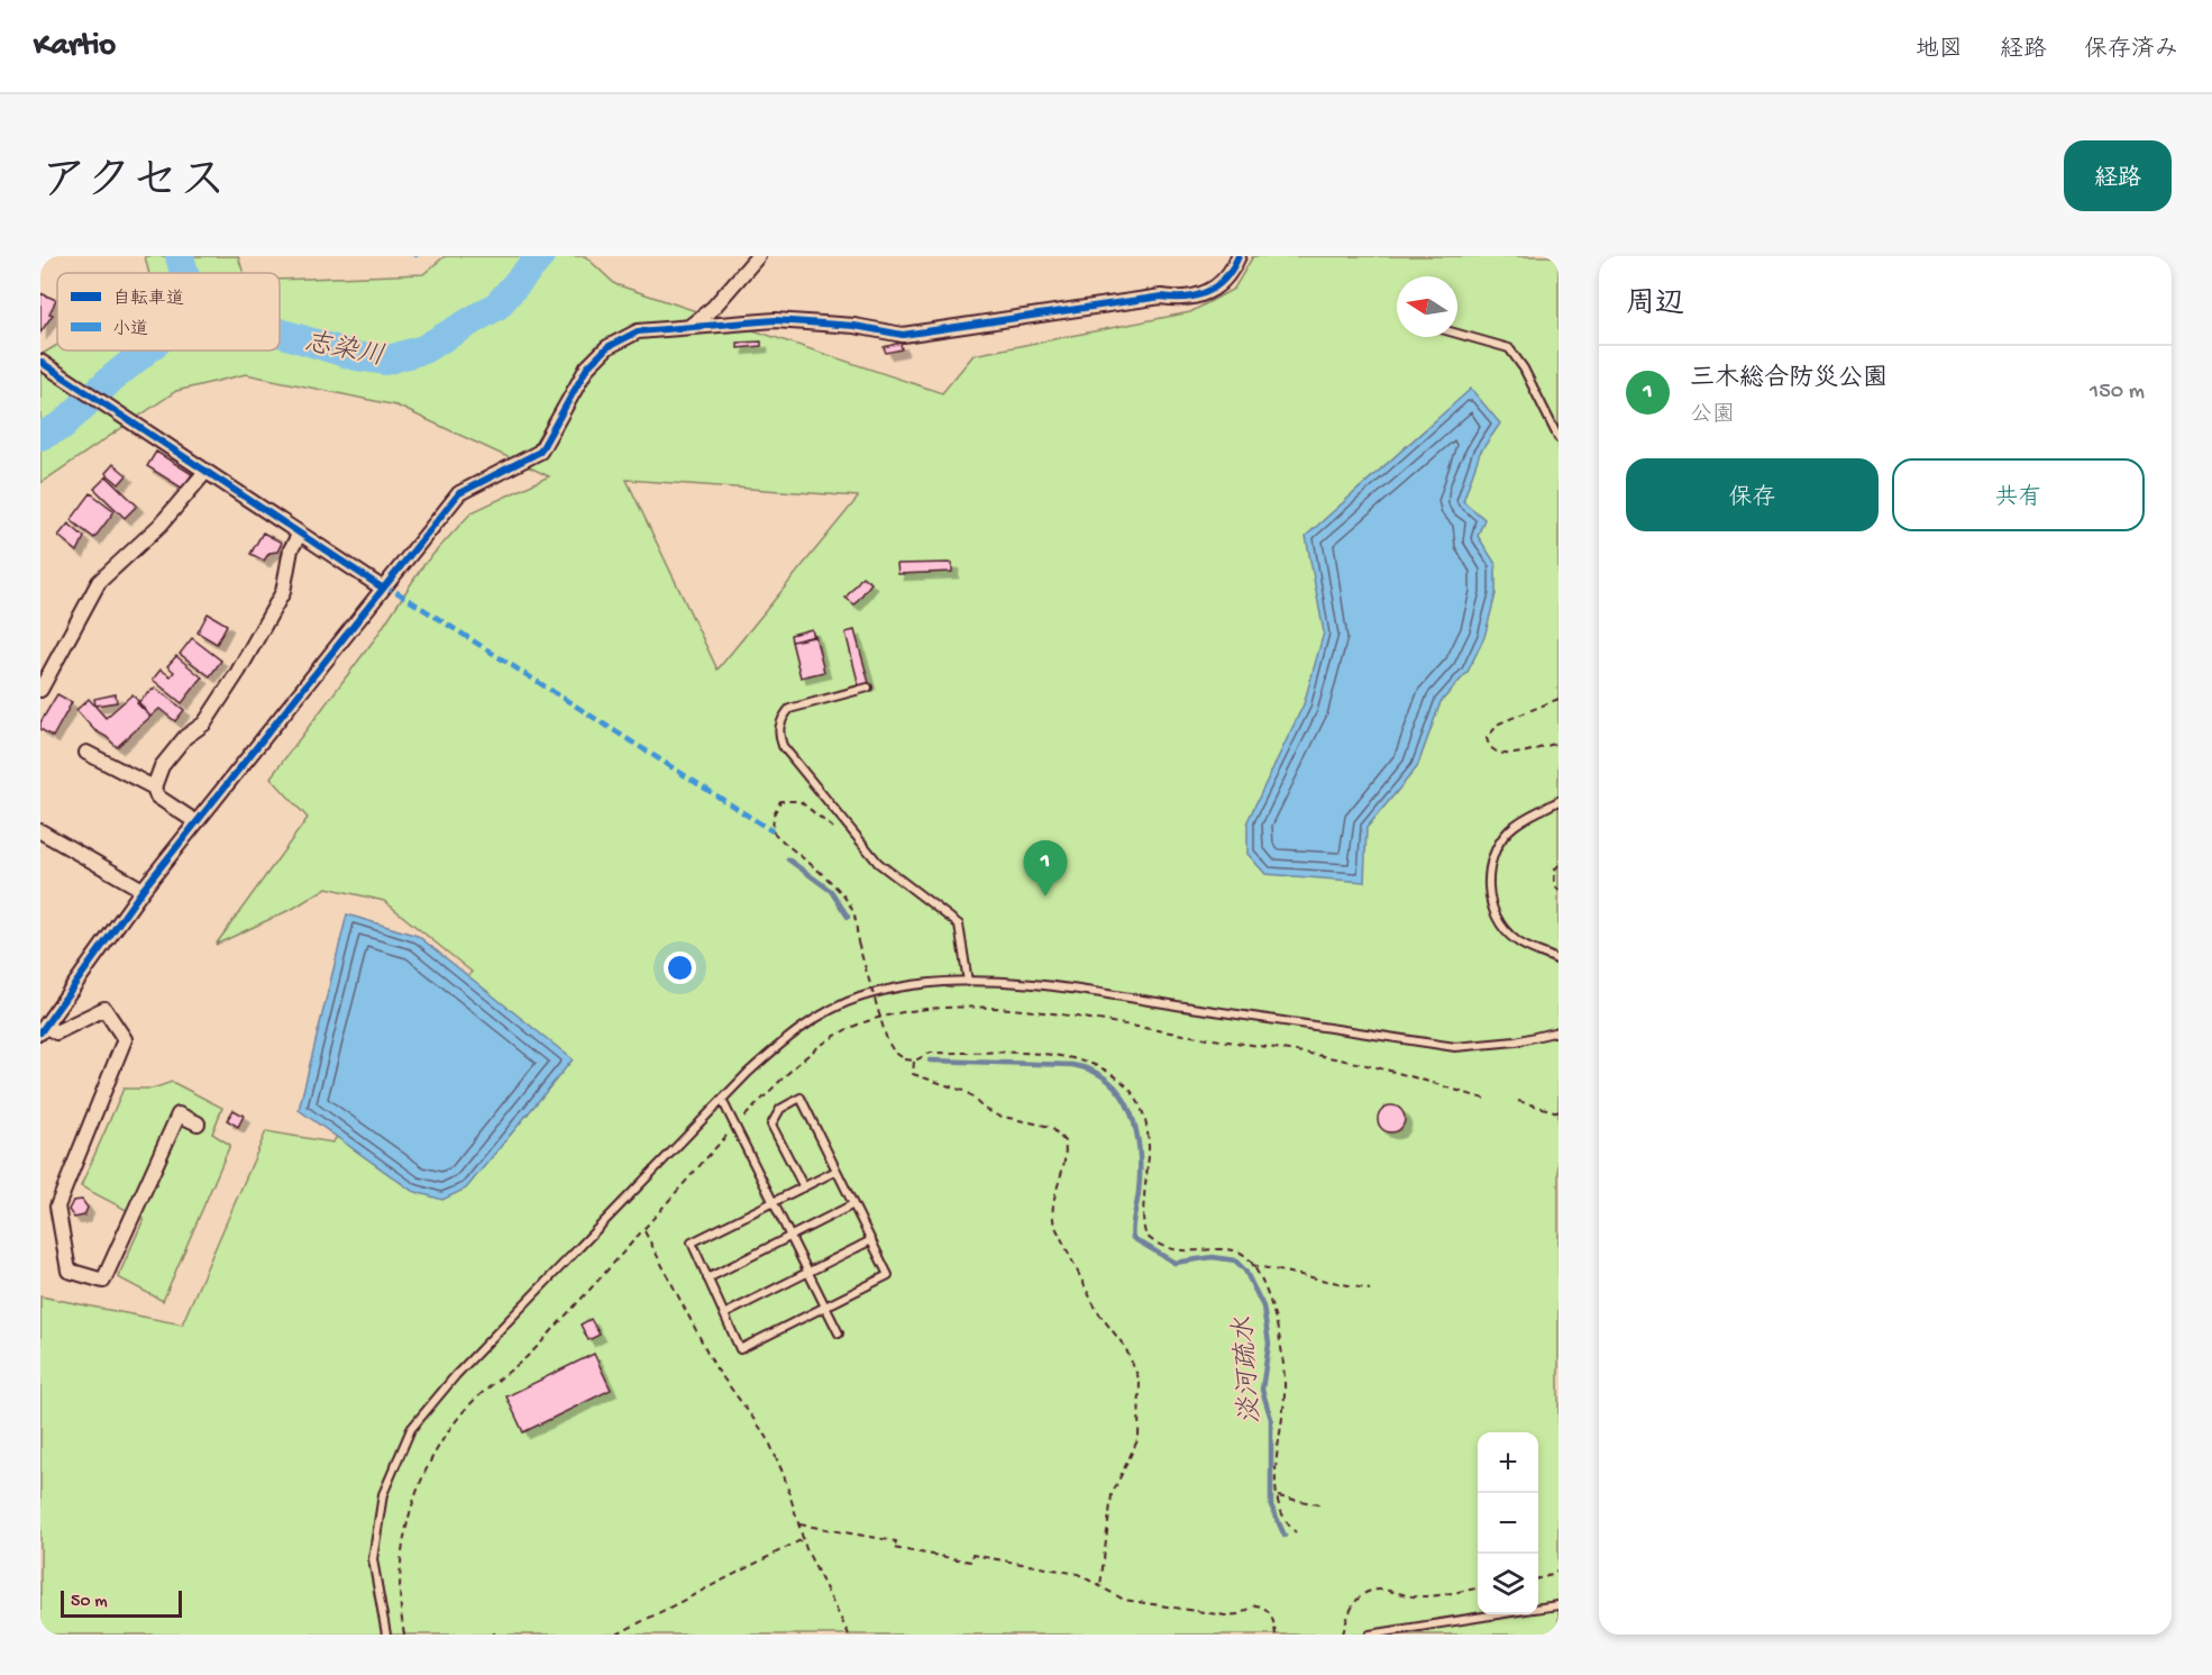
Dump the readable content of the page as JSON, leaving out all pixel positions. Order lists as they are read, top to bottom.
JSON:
{
  "water": ["志染川", "淡河疏水"],
  "legend": ["自転車道", "小道"],
  "scale_bar": "50 m",
  "north": "left",
  "page": {
    "header": "Kartio",
    "nav": ["地図", "経路", "保存済み"],
    "title": "アクセス",
    "buttons": [
      "経路",
      ["保存", "共有"]
    ],
    "heading": "周辺",
    "list": [
      {
        "mark": "1",
        "name": "三木総合防災公園",
        "note": "公園",
        "value": "150 m"
      }
    ],
    "pins": "1",
    "map_buttons": ["+", "−"],
    "scale": "50 m"
  }
}
